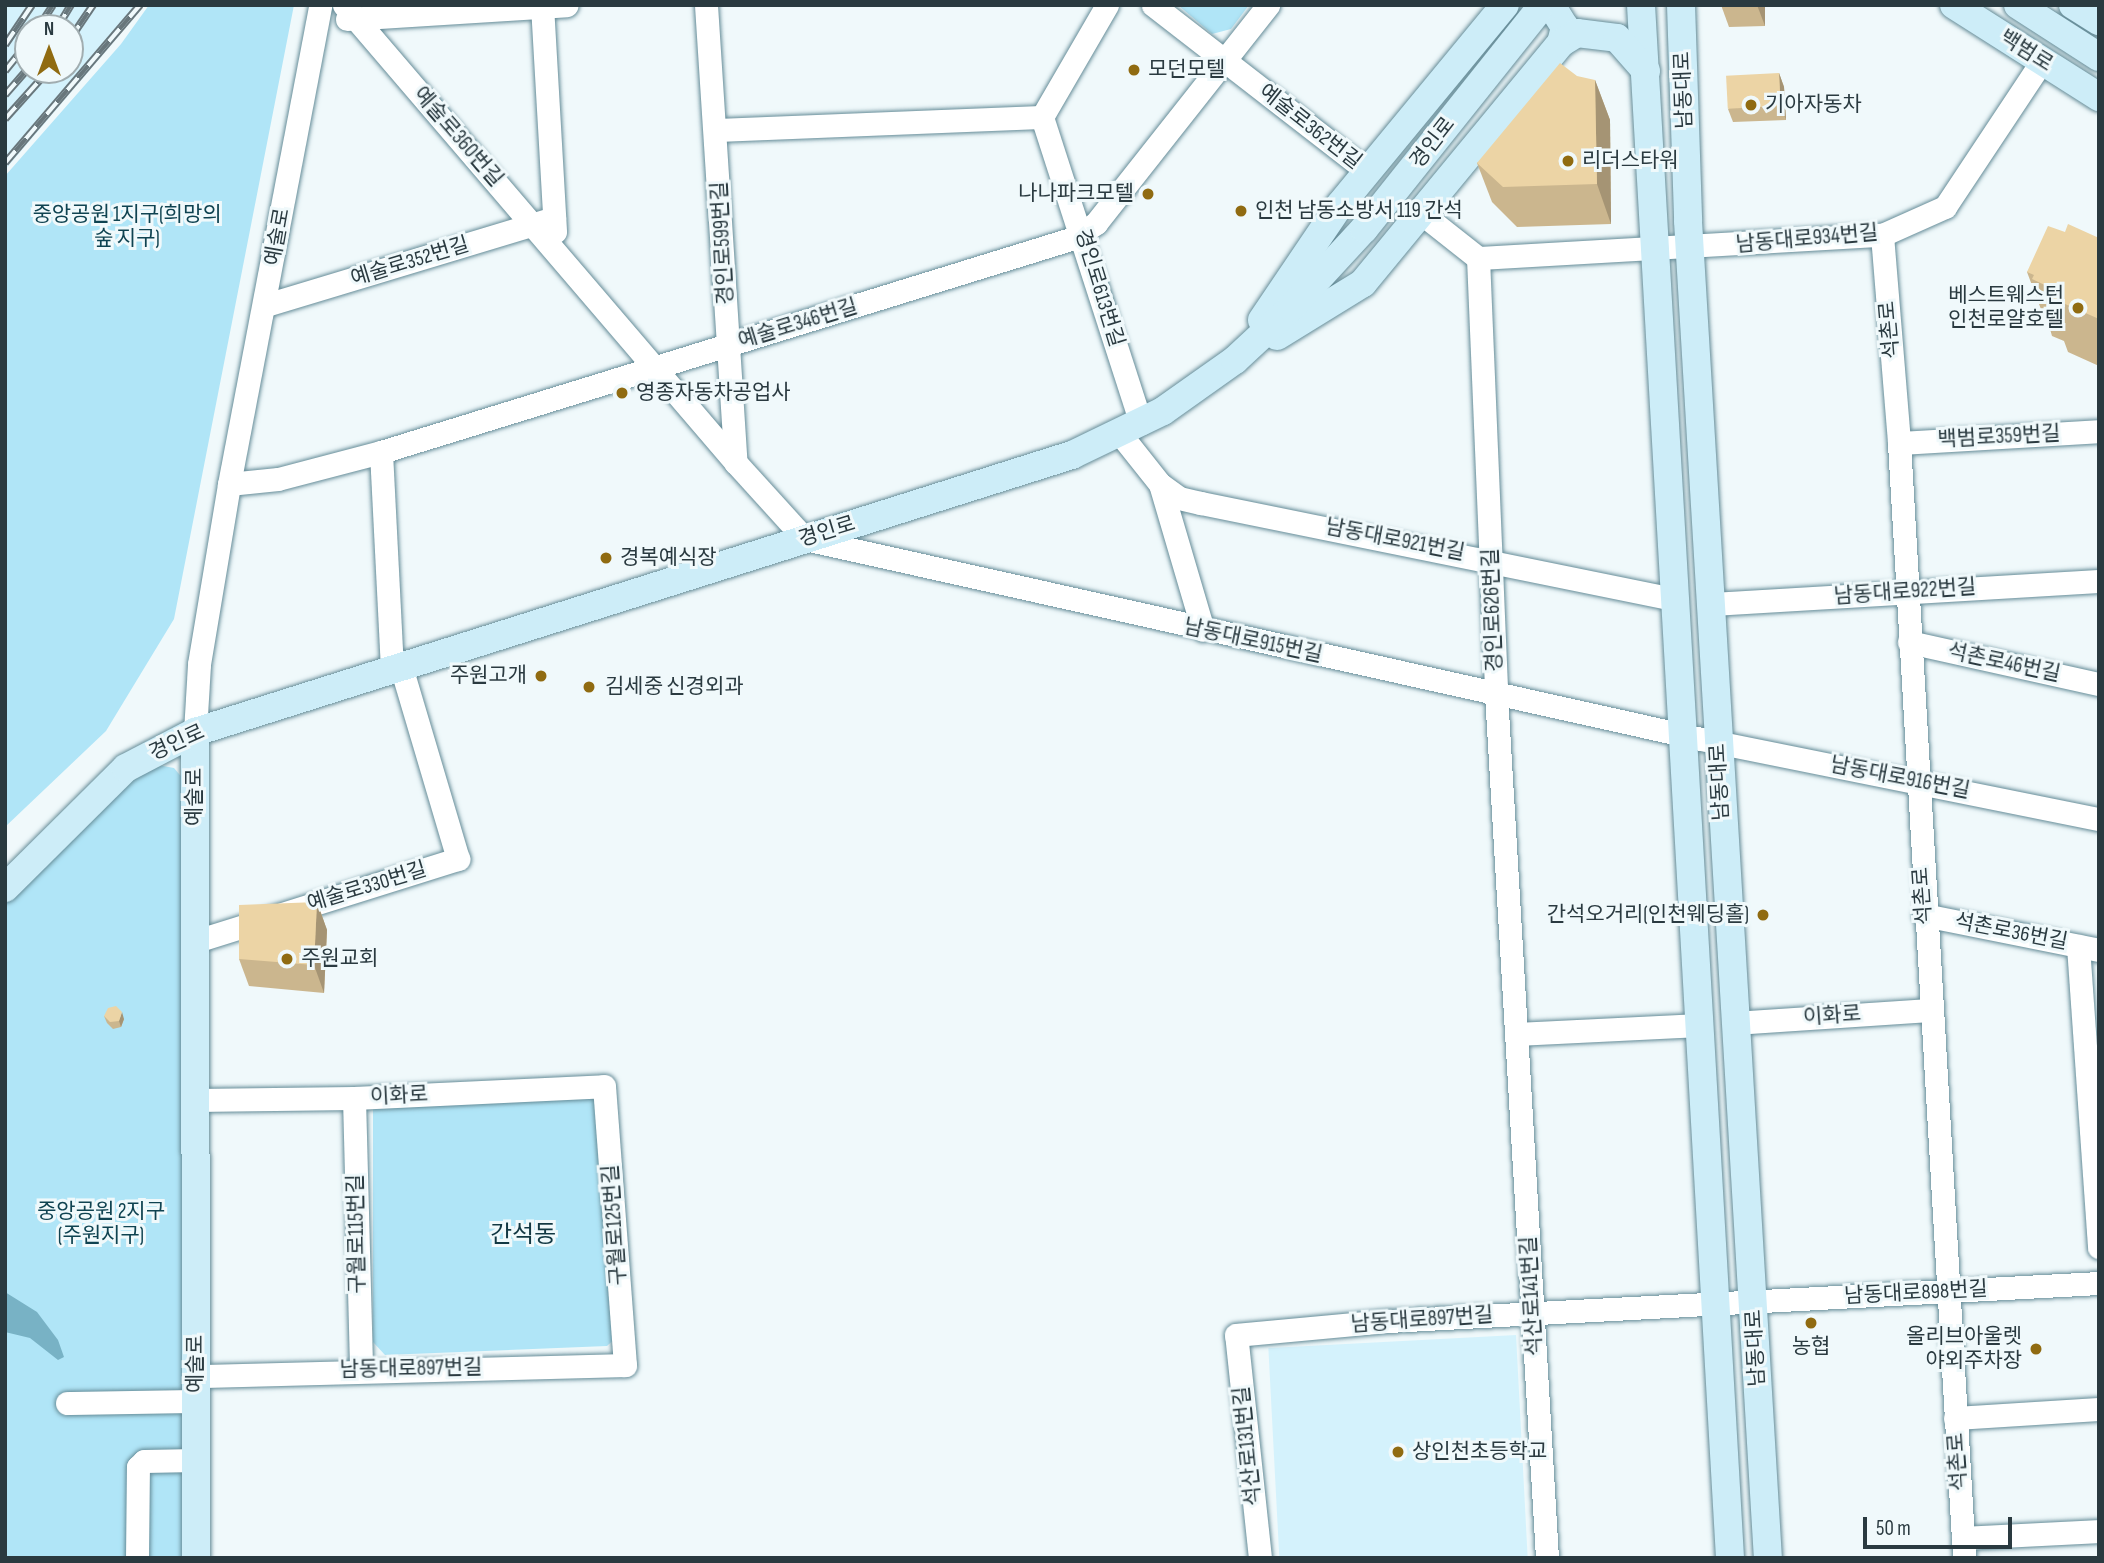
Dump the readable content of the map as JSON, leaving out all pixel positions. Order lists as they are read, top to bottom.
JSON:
{
  "streets": {
    "main road": [
      "백범로",
      "남동대로",
      "경인로",
      "예술로"
    ],
    "street": [
      "예술로362번길",
      "예술로360번길",
      "남동대로934번길",
      "경인로599번길",
      "예술로352번길",
      "경인로613번길",
      "예술로346번길",
      "석촌로",
      "백범로359번길",
      "남동대로921번길",
      "남동대로922번길",
      "경인로626번길",
      "남동대로915번길",
      "석촌로46번길",
      "남동대로916번길",
      "예술로330번길",
      "석촌로36번길",
      "이화로",
      "구월로125번길",
      "구월로115번길",
      "남동대로898번길",
      "석산로141번길",
      "남동대로897번길",
      "석산로131번길"
    ]
  },
  "crossings": [
    ["백범로", "남동대로934번길"],
    ["남동대로", "남동대로934번길"],
    ["남동대로", "남동대로922번길"],
    ["남동대로", "남동대로915번길"],
    ["남동대로", "남동대로916번길"],
    ["남동대로", "이화로"],
    ["남동대로", "남동대로898번길"],
    ["남동대로", "남동대로897번길"],
    ["예술로362번길", "경인로"],
    ["예술로362번길", "예술로346번길"],
    ["예술로360번길", "경인로599번길"],
    ["예술로360번길", "예술로352번길"],
    ["예술로360번길", "예술로346번길"],
    ["경인로", "예술로"],
    ["경인로", "경인로613번길"],
    ["경인로", "남동대로915번길"],
    ["경인로", "예술로330번길"],
    ["예술로", "예술로352번길"],
    ["예술로", "예술로346번길"],
    ["예술로", "예술로330번길"],
    ["예술로", "이화로"],
    ["예술로", "남동대로897번길"],
    ["남동대로934번길", "석촌로"],
    ["남동대로934번길", "경인로626번길"],
    ["경인로599번길", "예술로346번길"],
    ["경인로613번길", "예술로346번길"],
    ["석촌로", "백범로359번길"],
    ["석촌로", "남동대로922번길"],
    ["석촌로", "석촌로46번길"],
    ["석촌로", "남동대로916번길"],
    ["석촌로", "석촌로36번길"],
    ["석촌로", "이화로"],
    ["석촌로", "남동대로898번길"],
    ["남동대로921번길", "경인로626번길"],
    ["경인로626번길", "남동대로915번길"],
    ["경인로626번길", "석산로141번길"],
    ["남동대로915번길", "남동대로916번길"],
    ["이화로", "구월로125번길"],
    ["이화로", "구월로115번길"],
    ["구월로125번길", "남동대로897번길"],
    ["구월로115번길", "남동대로897번길"],
    ["남동대로898번길", "남동대로897번길"],
    ["석산로141번길", "남동대로897번길"],
    ["남동대로897번길", "석산로131번길"]
  ],
  "districts": ["간석동"],
  "parks": ["중앙공원 1지구(희망의 숲 지구)", "중앙공원 2지구 (주원지구)"],
  "places": [
    "모던모텔",
    "기아자동차",
    "리더스타워",
    "나나파크모텔",
    "인천 남동소방서 119 간석",
    "베스트웨스턴 인천로얄호텔",
    "영종자동차공업사",
    "경복예식장",
    "주원고개",
    "김세중 신경외과",
    "간석오거리(인천웨딩홀)",
    "주원교회",
    "농협",
    "올리브아울렛 야외주차장",
    "상인천초등학교"
  ],
  "scale_bar": "50 m",
  "north": "top"
}
